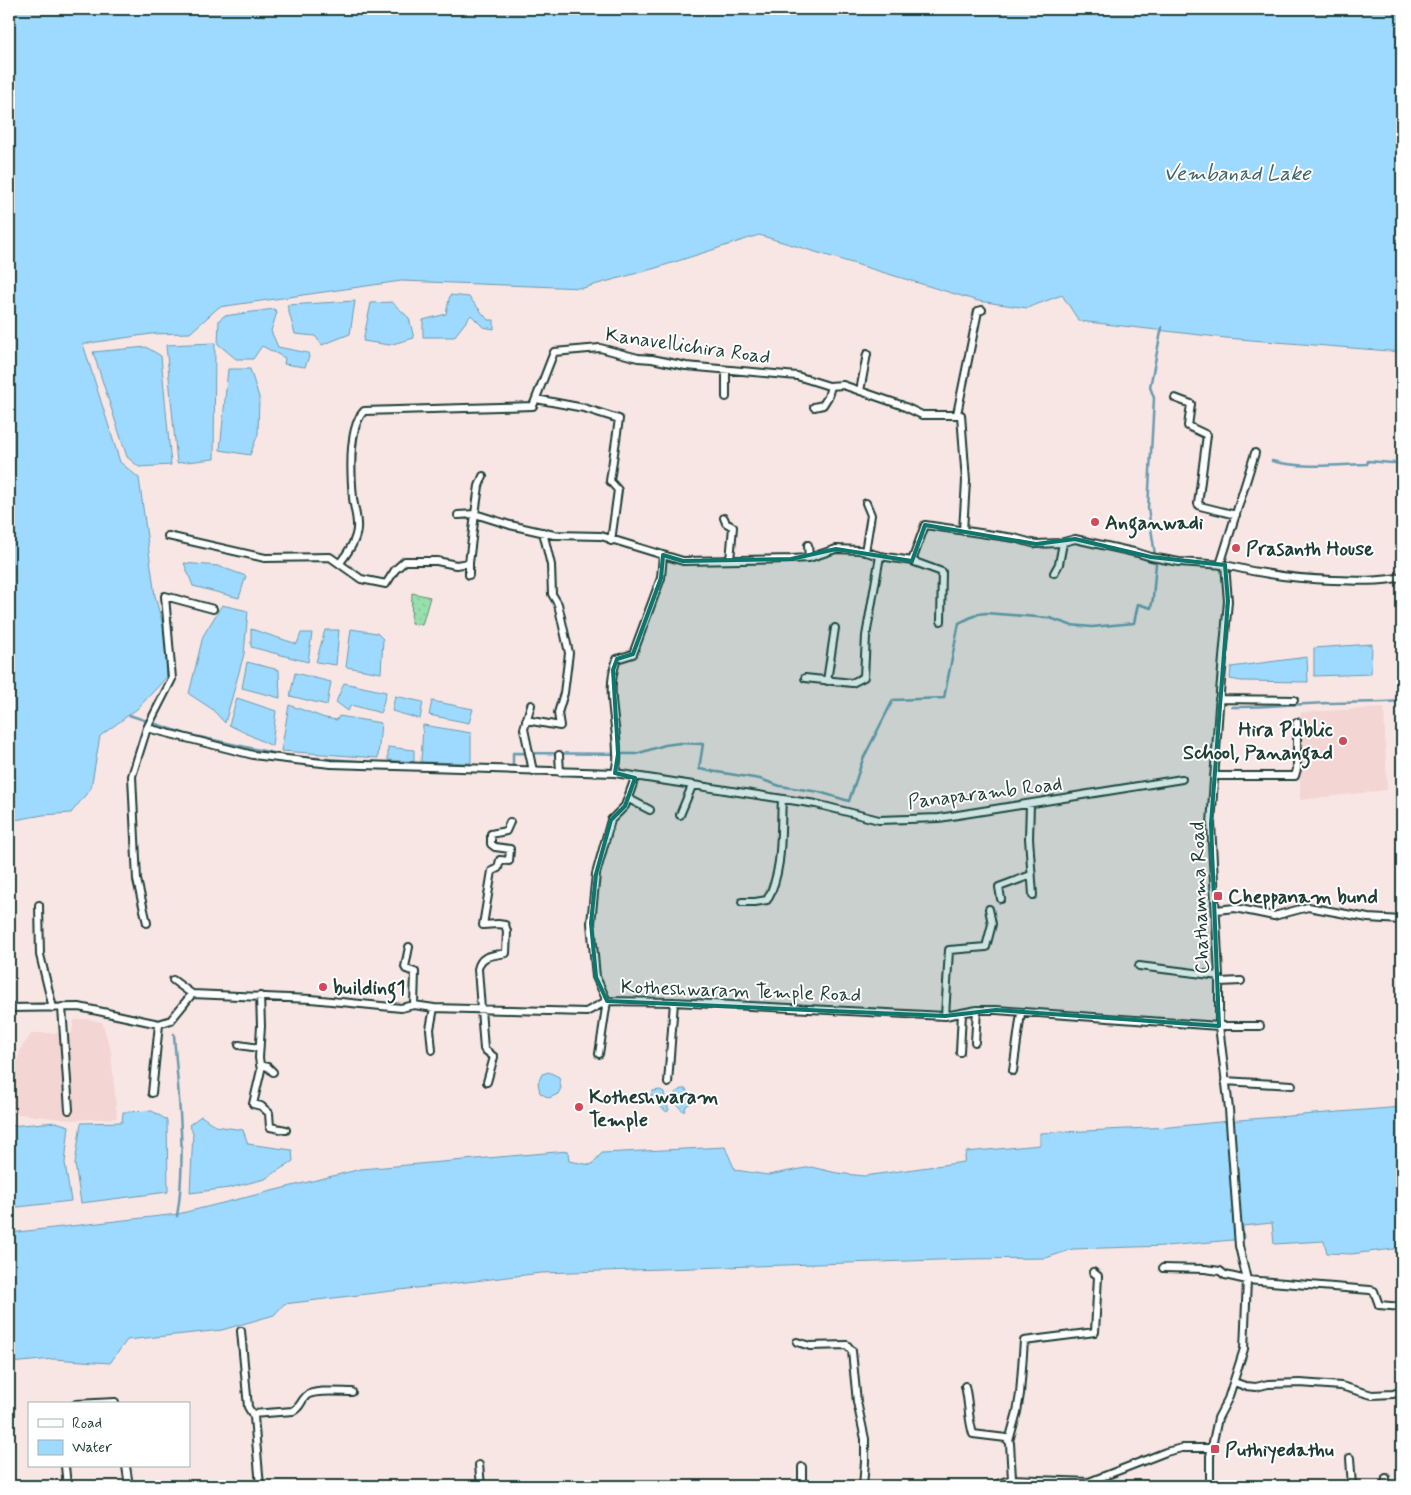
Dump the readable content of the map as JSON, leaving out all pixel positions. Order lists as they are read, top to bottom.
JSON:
{
  "streets": {
    "street": [
      "Kanavellichira Road",
      "Panaparamb Road",
      "Chathamma Road",
      "Kotheshwaram Temple Road"
    ]
  },
  "crossings": [
    ["Chathamma Road", "Kotheshwaram Temple Road"]
  ],
  "water": ["Vembanad Lake"],
  "places": {
    "other": [
      "Anganwadi",
      "Prasanth House",
      "Hira Public School, Panangad",
      "building1",
      "Kotheshwaram Temple"
    ],
    "transit": ["Cheppanam bund", "Puthiyedathu"]
  },
  "legend": ["Road", "Water"]
}
